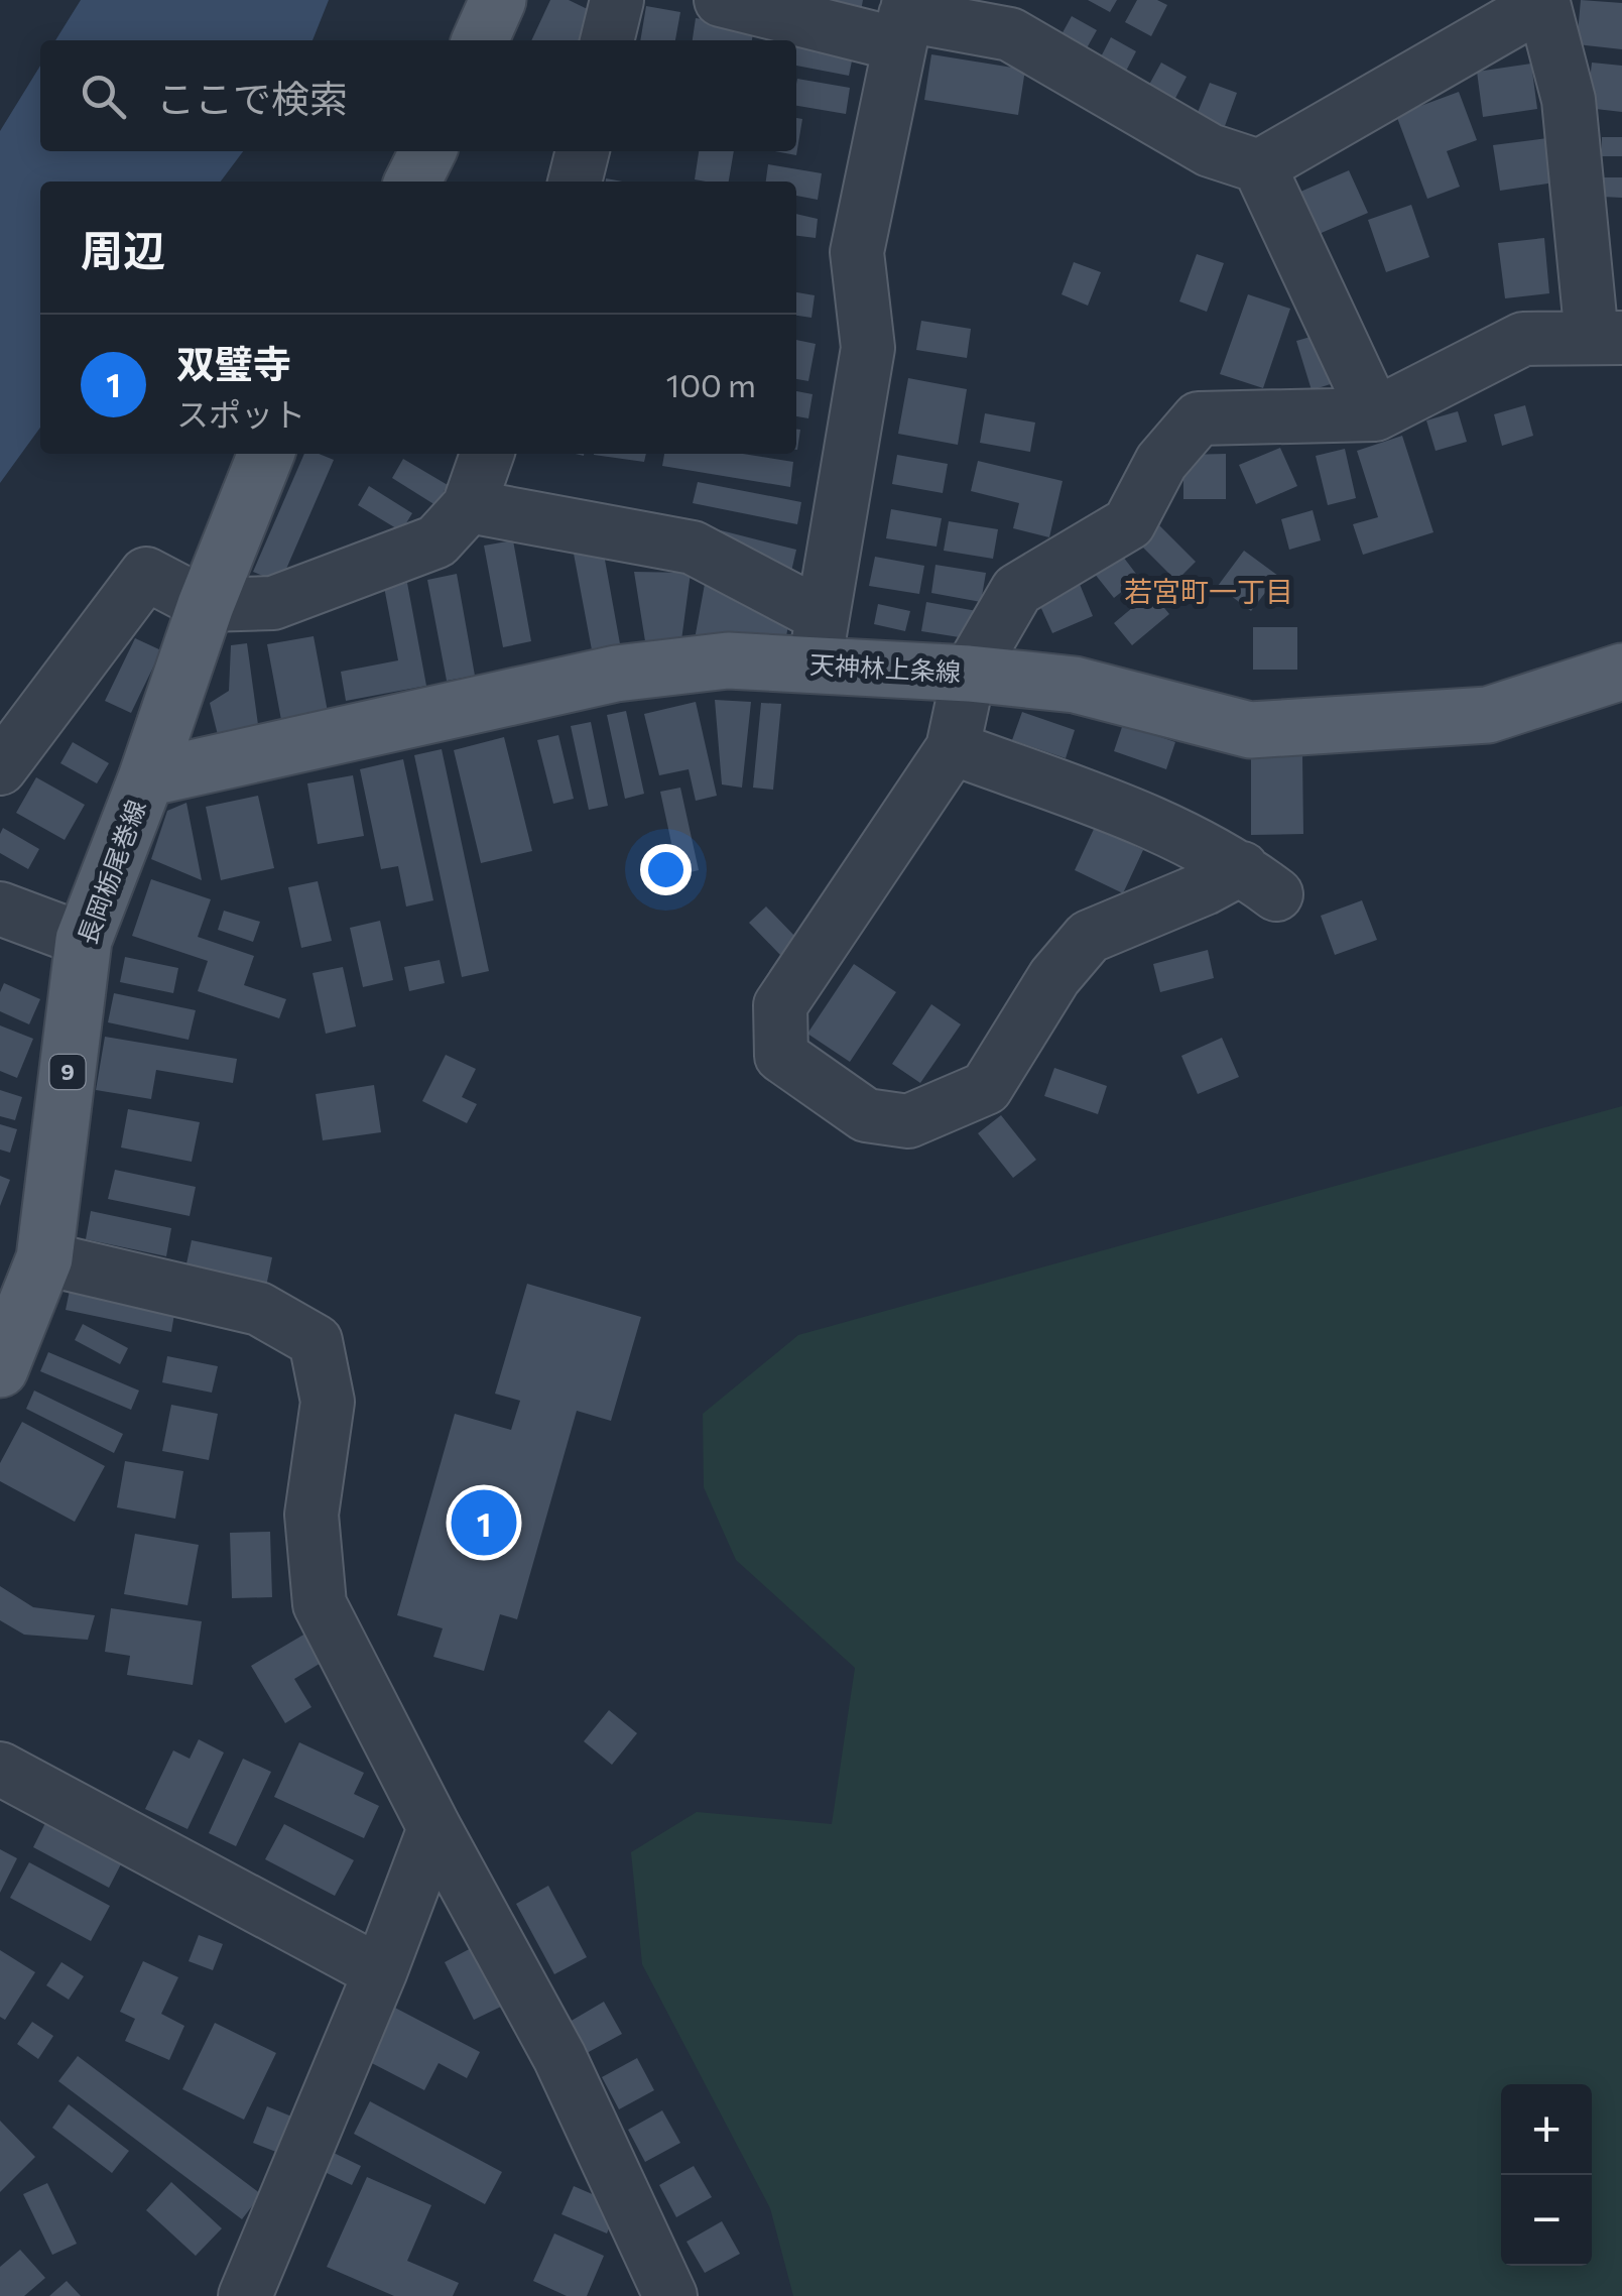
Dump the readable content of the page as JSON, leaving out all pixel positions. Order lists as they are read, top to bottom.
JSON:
{
  "streets": {
    "main road": ["天神林上条線", "長岡栃尾巻線", "9"]
  },
  "crossings": [
    ["天神林上条線", "長岡栃尾巻線"]
  ],
  "districts": ["若宮町一丁目"],
  "page": {
    "search": "ここで検索",
    "heading": "周辺",
    "list": [
      {
        "mark": "1",
        "name": "双璧寺",
        "note": "スポット",
        "value": "100 m"
      }
    ],
    "pins": "1",
    "map_buttons": ["+", "−"]
  }
}
